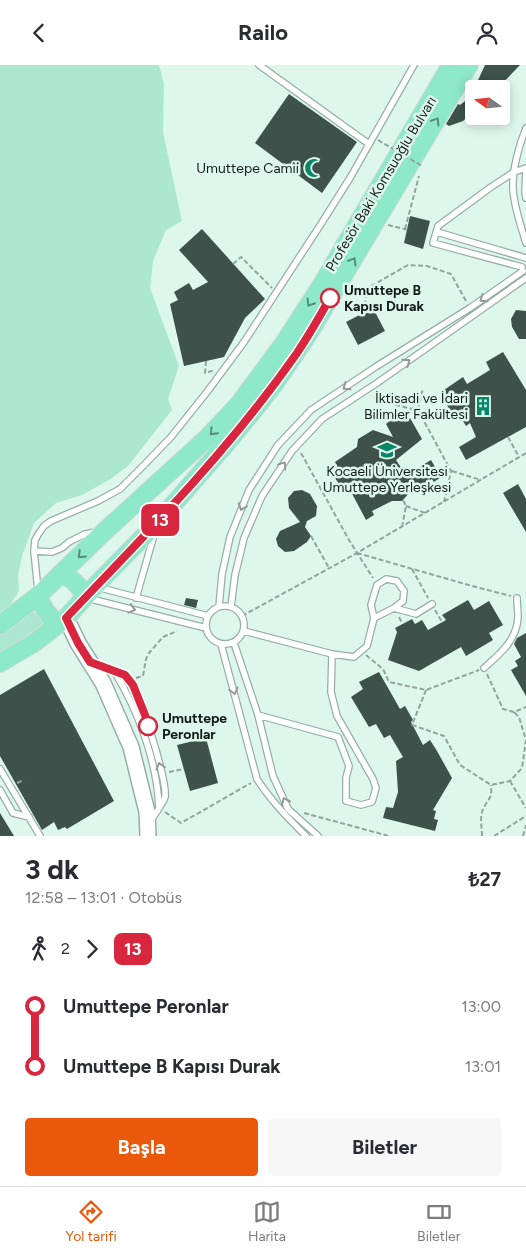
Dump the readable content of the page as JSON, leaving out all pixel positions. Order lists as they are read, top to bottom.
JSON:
{
  "streets": {
    "highway": ["Profesör Baki Komsuoğlu Bulvarı"]
  },
  "places": {
    "mosque": ["Umuttepe Camii"],
    "other": ["Umuttepe B Kapısı Durak", "Umuttepe Peronlar"],
    "building": ["İktisadi ve İdari Bilimler Fakültesi"],
    "school or university": ["Kocaeli Üniversitesi Umuttepe Yerleşkesi"]
  },
  "lines": ["bus line 13"],
  "north": "left",
  "page": {
    "header": "Railo",
    "on_map": "13",
    "heading": ["3 dk", "12:58 – 13:01 · Otobüs", "₺27"],
    "legs": ["2", "13"],
    "list": [
      {
        "name": "Umuttepe Peronlar",
        "value": "13:00"
      },
      {
        "name": "Umuttepe B Kapısı Durak",
        "value": "13:01"
      }
    ],
    "buttons": ["Başla", "Biletler"],
    "tabs": ["Yol tarifi", "Harita", "Biletler"]
  }
}
